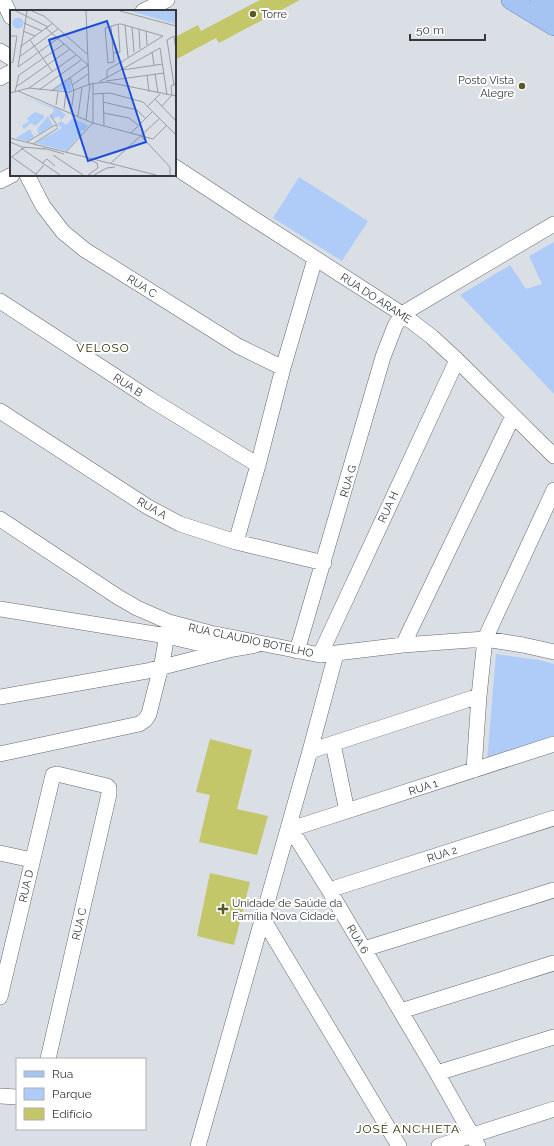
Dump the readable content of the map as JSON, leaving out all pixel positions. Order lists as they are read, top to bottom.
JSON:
{
  "streets": {
    "street": [
      "RUA C",
      "RUA DO ARAME",
      "RUA B",
      "RUA G",
      "RUA H",
      "RUA A",
      "RUA CLAUDIO BOTELHO",
      "RUA 1",
      "RUA 2",
      "RUA D",
      "RUA 6"
    ]
  },
  "crossings": [
    ["RUA C", "RUA D"],
    ["RUA DO ARAME", "RUA G"],
    ["RUA DO ARAME", "RUA H"],
    ["RUA G", "RUA A"],
    ["RUA G", "RUA CLAUDIO BOTELHO"],
    ["RUA H", "RUA CLAUDIO BOTELHO"],
    ["RUA 1", "RUA 6"],
    ["RUA 2", "RUA 6"]
  ],
  "districts": ["VELOSO", "JOSÉ ANCHIETA"],
  "places": {
    "other": ["Torre", "Posto Vista Alegre"],
    "health": ["Unidade de Saúde da Família Nova Cidade"]
  },
  "legend": ["Rua", "Parque", "Edifício"],
  "scale_bar": "50 m"
}
